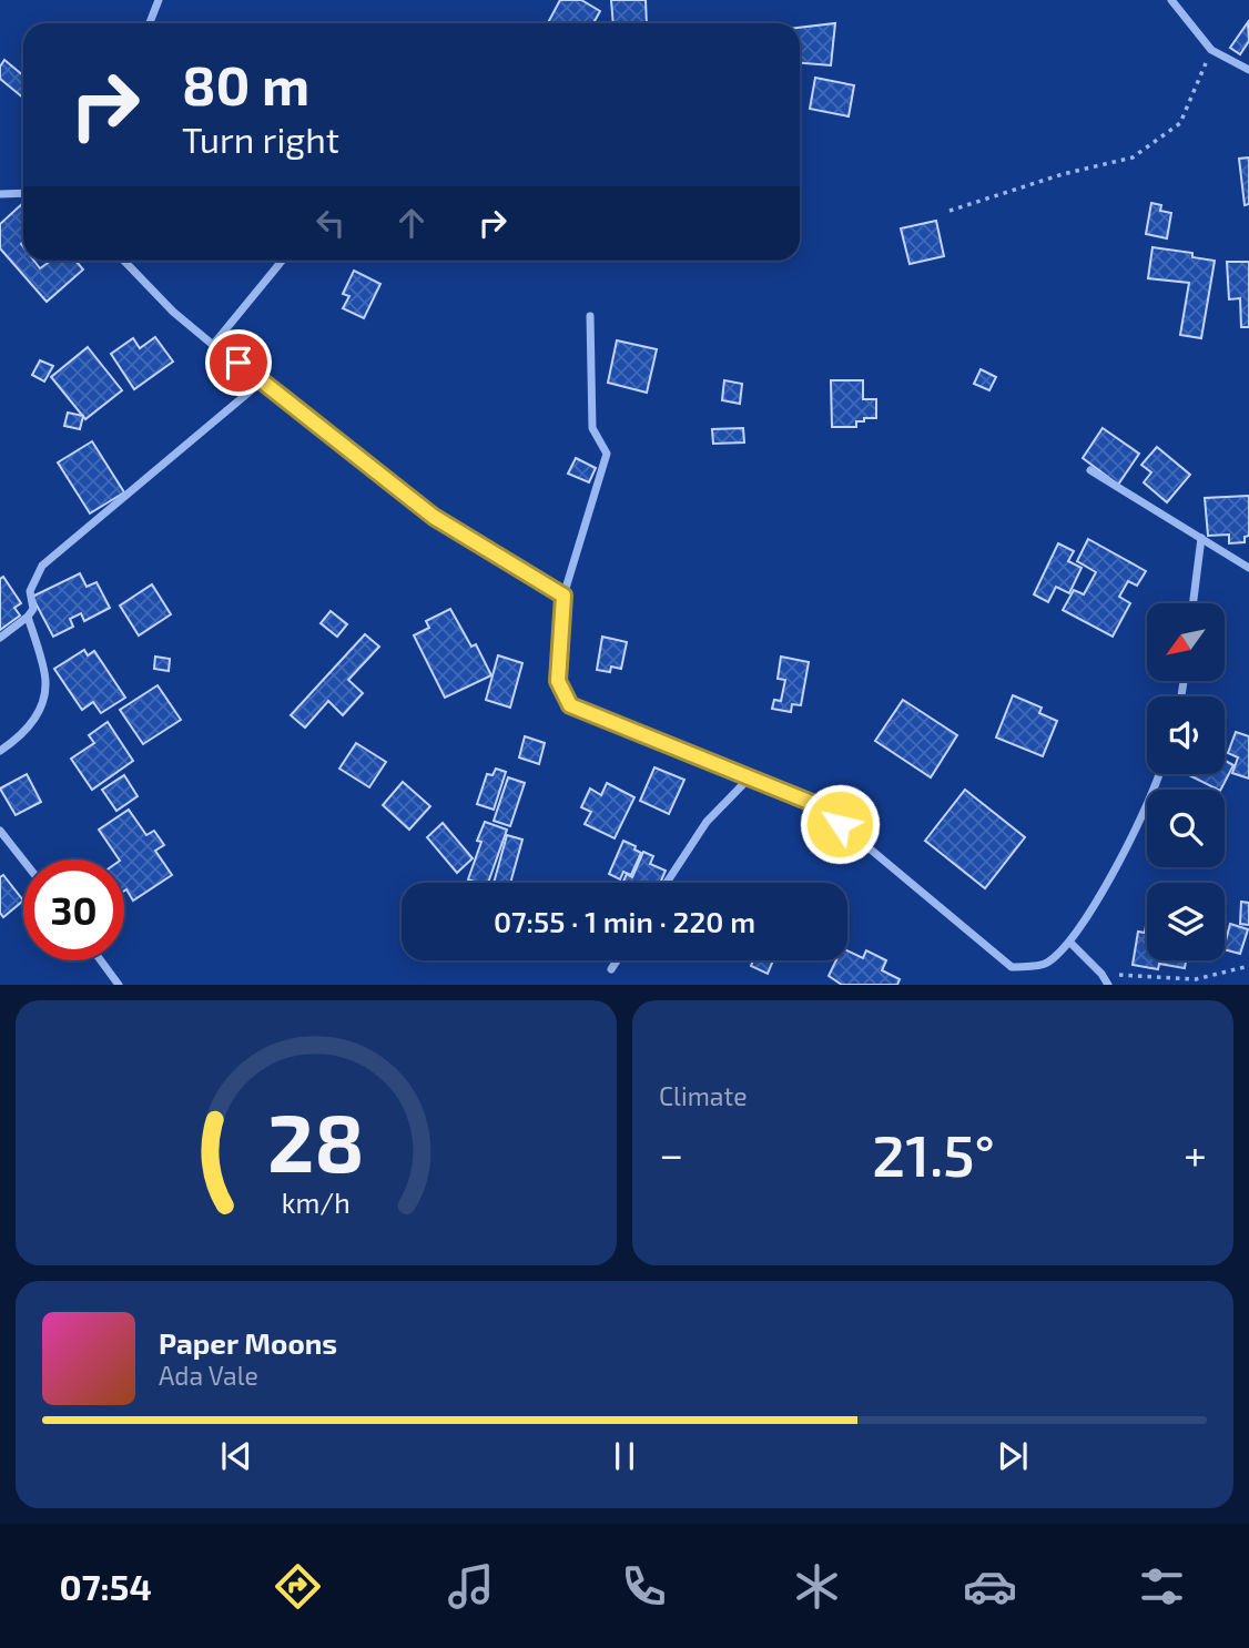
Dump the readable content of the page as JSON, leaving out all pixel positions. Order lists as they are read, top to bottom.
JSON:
{
  "north": "bottom left",
  "page": {
    "turn": ["80 m", "Turn right"],
    "limit": "30",
    "trip": "07:55 · 1 min · 220 m",
    "tile": "Climate",
    "heat": ["−", "21.5°", "+"],
    "song": ["Paper Moons", "Ada Vale"],
    "tabs": "07:54",
    "gauge": ["28", "km/h"]
  }
}
